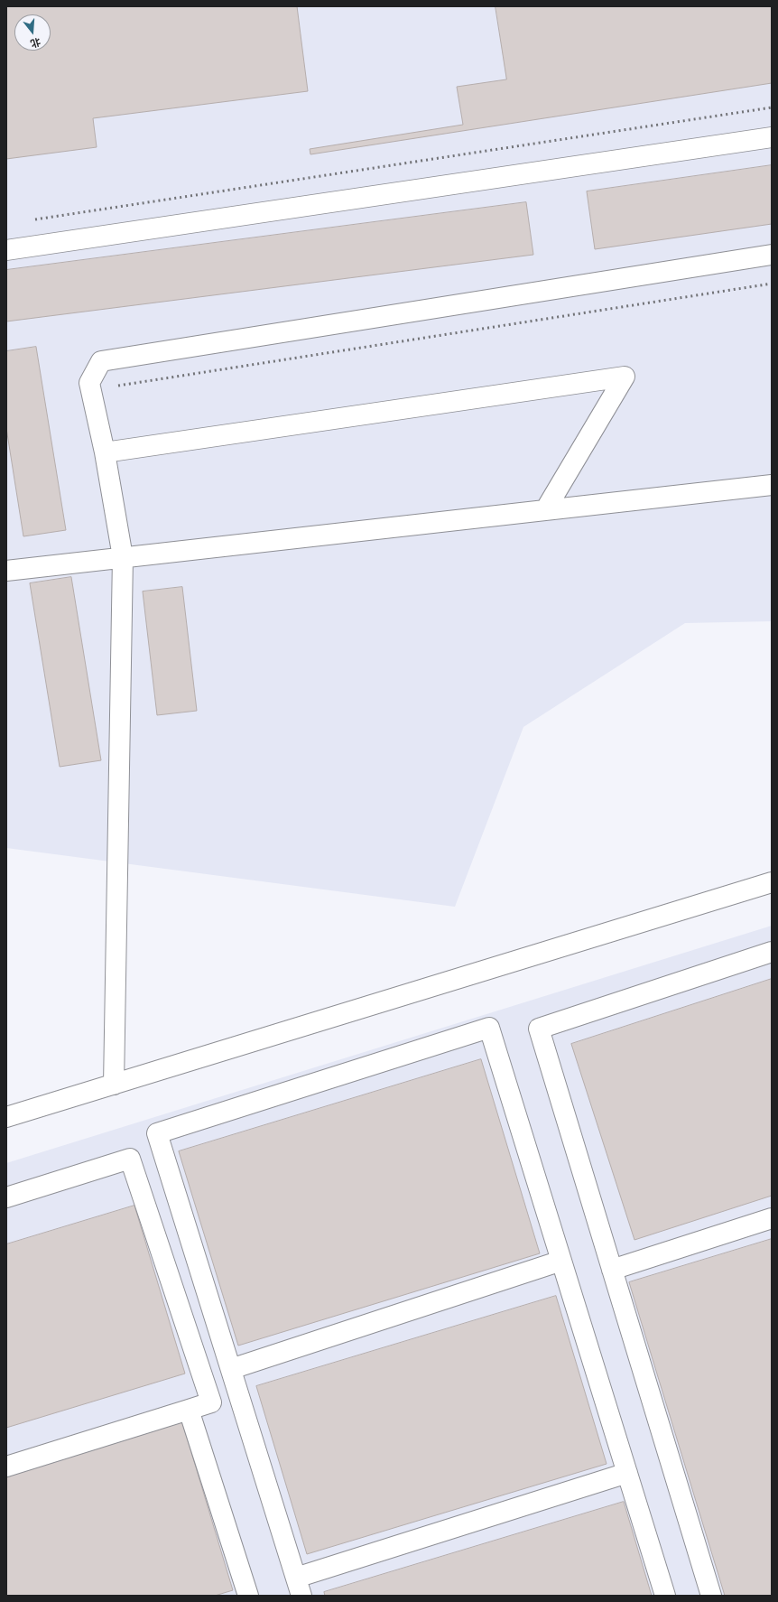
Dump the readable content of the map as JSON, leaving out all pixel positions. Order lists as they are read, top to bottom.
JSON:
{
  "north": "bottom"
}
